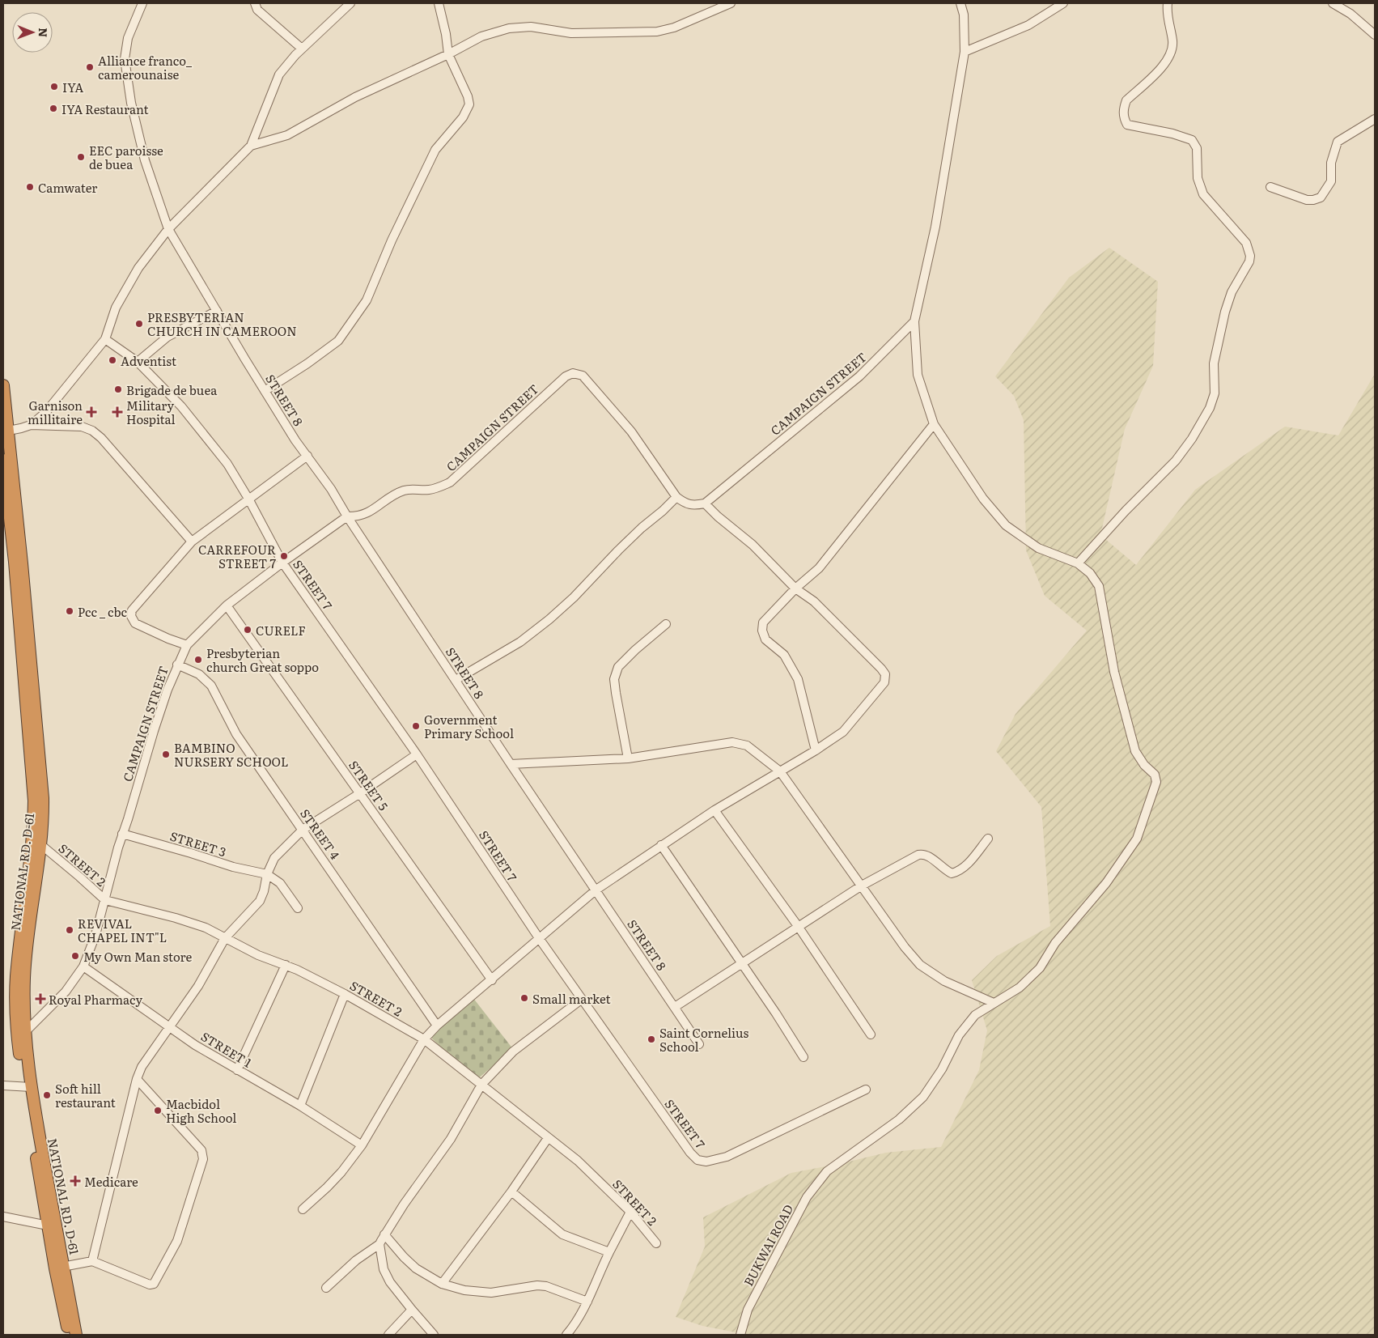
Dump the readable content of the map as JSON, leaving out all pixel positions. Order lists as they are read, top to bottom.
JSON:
{
  "streets": {
    "highway": ["NATIONAL RD. D-61"],
    "street": [
      "CAMPAIGN STREET",
      "STREET 8",
      "STREET 7",
      "STREET 5",
      "STREET 4",
      "STREET 3",
      "STREET 2",
      "STREET 1",
      "BUKWAI ROAD"
    ]
  },
  "crossings": [
    ["CAMPAIGN STREET", "STREET 8"],
    ["CAMPAIGN STREET", "STREET 7"],
    ["CAMPAIGN STREET", "STREET 5"],
    ["CAMPAIGN STREET", "STREET 4"],
    ["CAMPAIGN STREET", "STREET 3"],
    ["CAMPAIGN STREET", "STREET 2"],
    ["CAMPAIGN STREET", "NATIONAL RD. D-61"],
    ["CAMPAIGN STREET", "STREET 1"],
    ["STREET 2", "NATIONAL RD. D-61"]
  ],
  "places": {
    "other": [
      "Alliance franco_ camerounaise",
      "IYA",
      "IYA Restaurant",
      "EEC paroisse de buea",
      "Camwater",
      "PRESBYTERIAN CHURCH IN CAMEROON",
      "Adventist",
      "Brigade de buea",
      "CARREFOUR STREET 7",
      "Pcc _ cbc",
      "CURELF",
      "Presbyterian church Great soppo",
      "Government Primary School",
      "BAMBINO NURSERY SCHOOL",
      "REVIVAL CHAPEL INT\"L",
      "My Own Man store",
      "Small market",
      "Saint Cornelius School",
      "Soft hill restaurant",
      "Macbidol High School"
    ],
    "health": [
      "Garnison millitaire",
      "Military Hospital",
      "Royal Pharmacy",
      "Medicare"
    ]
  },
  "north": "right"
}
